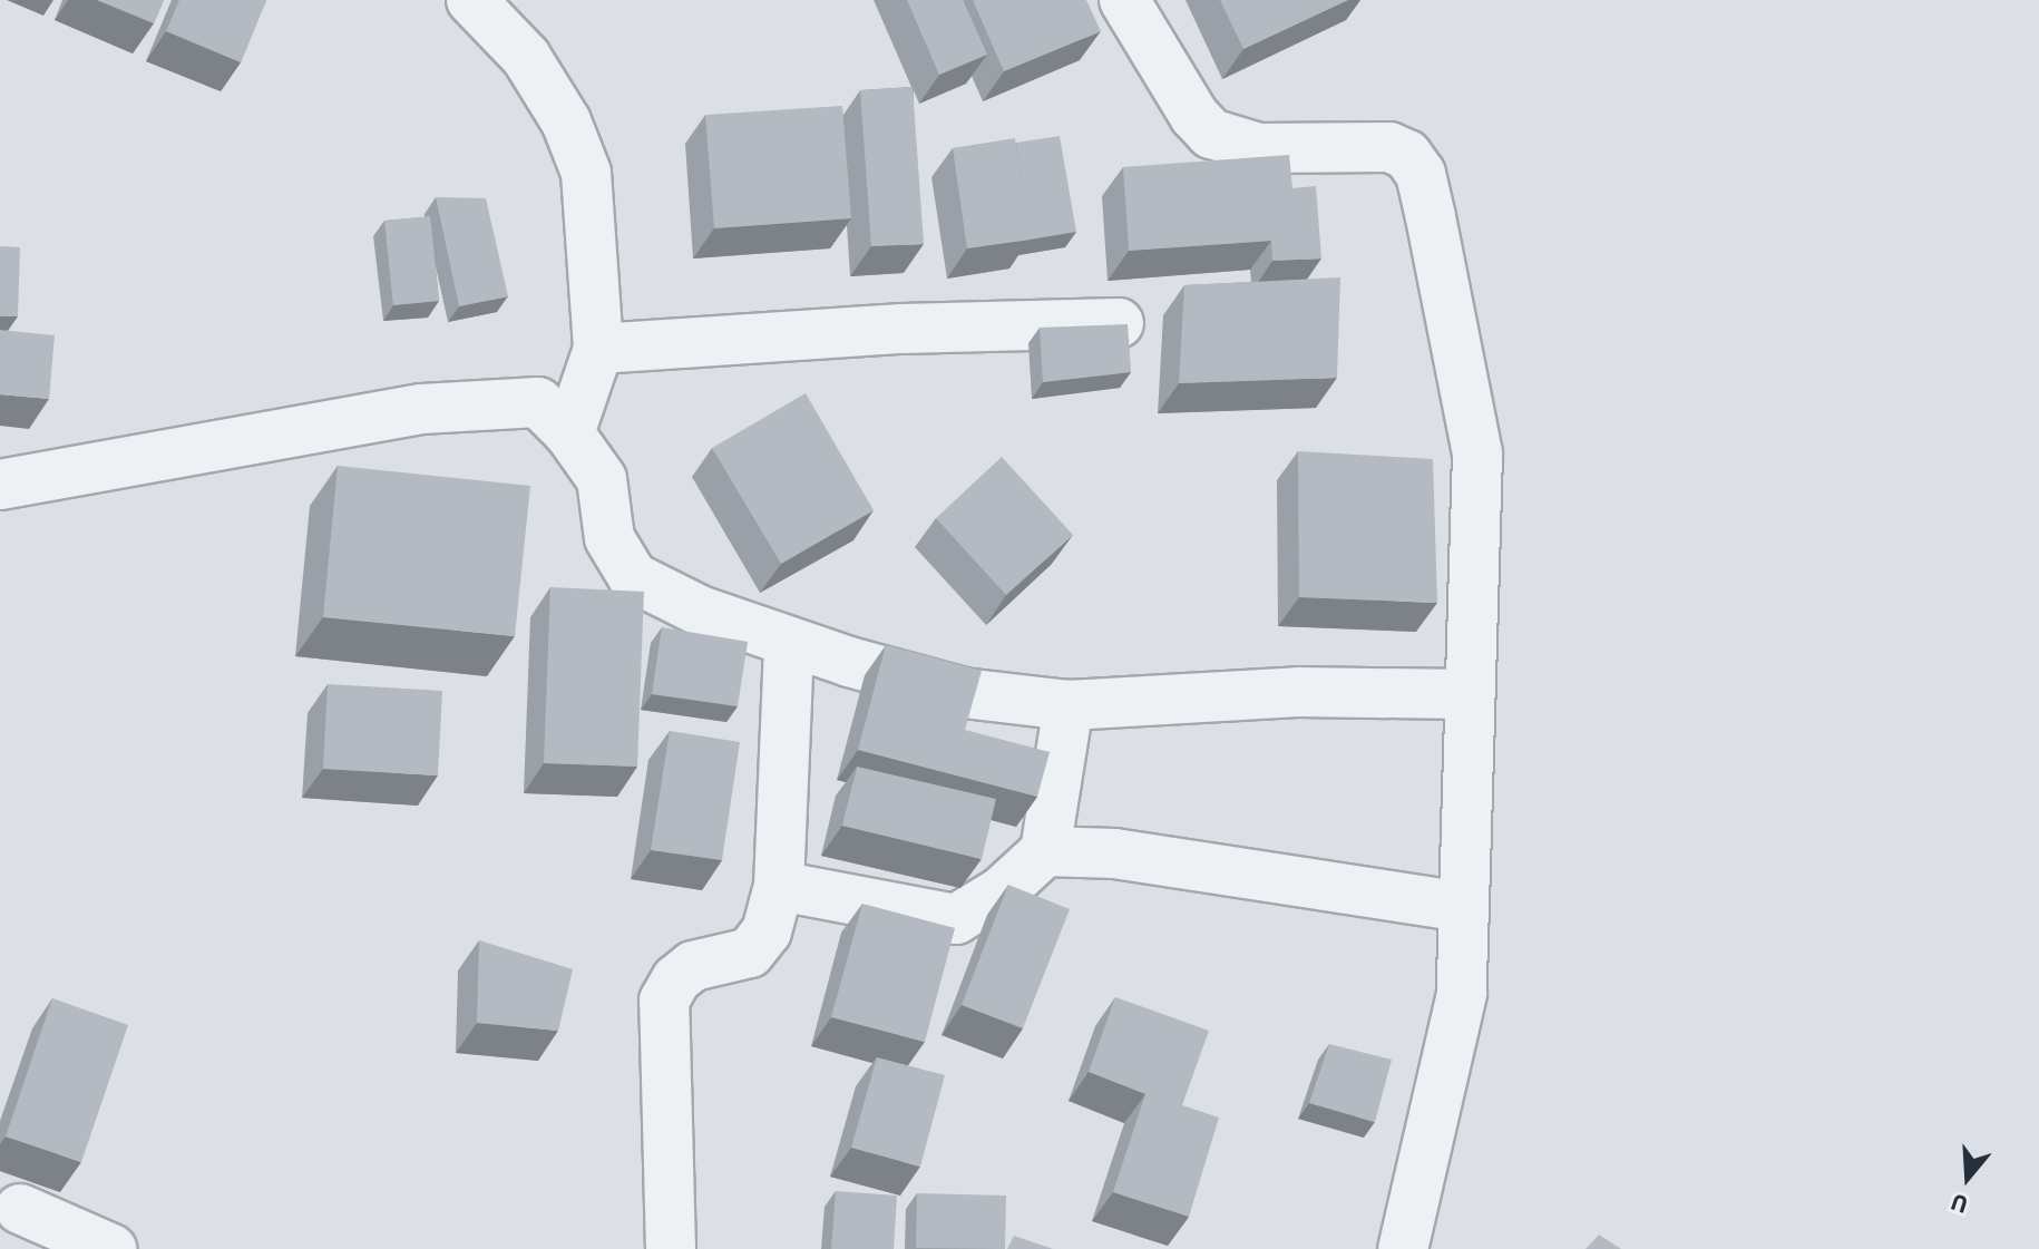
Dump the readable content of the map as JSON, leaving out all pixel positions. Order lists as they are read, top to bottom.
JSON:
{
  "north": "bottom"
}
